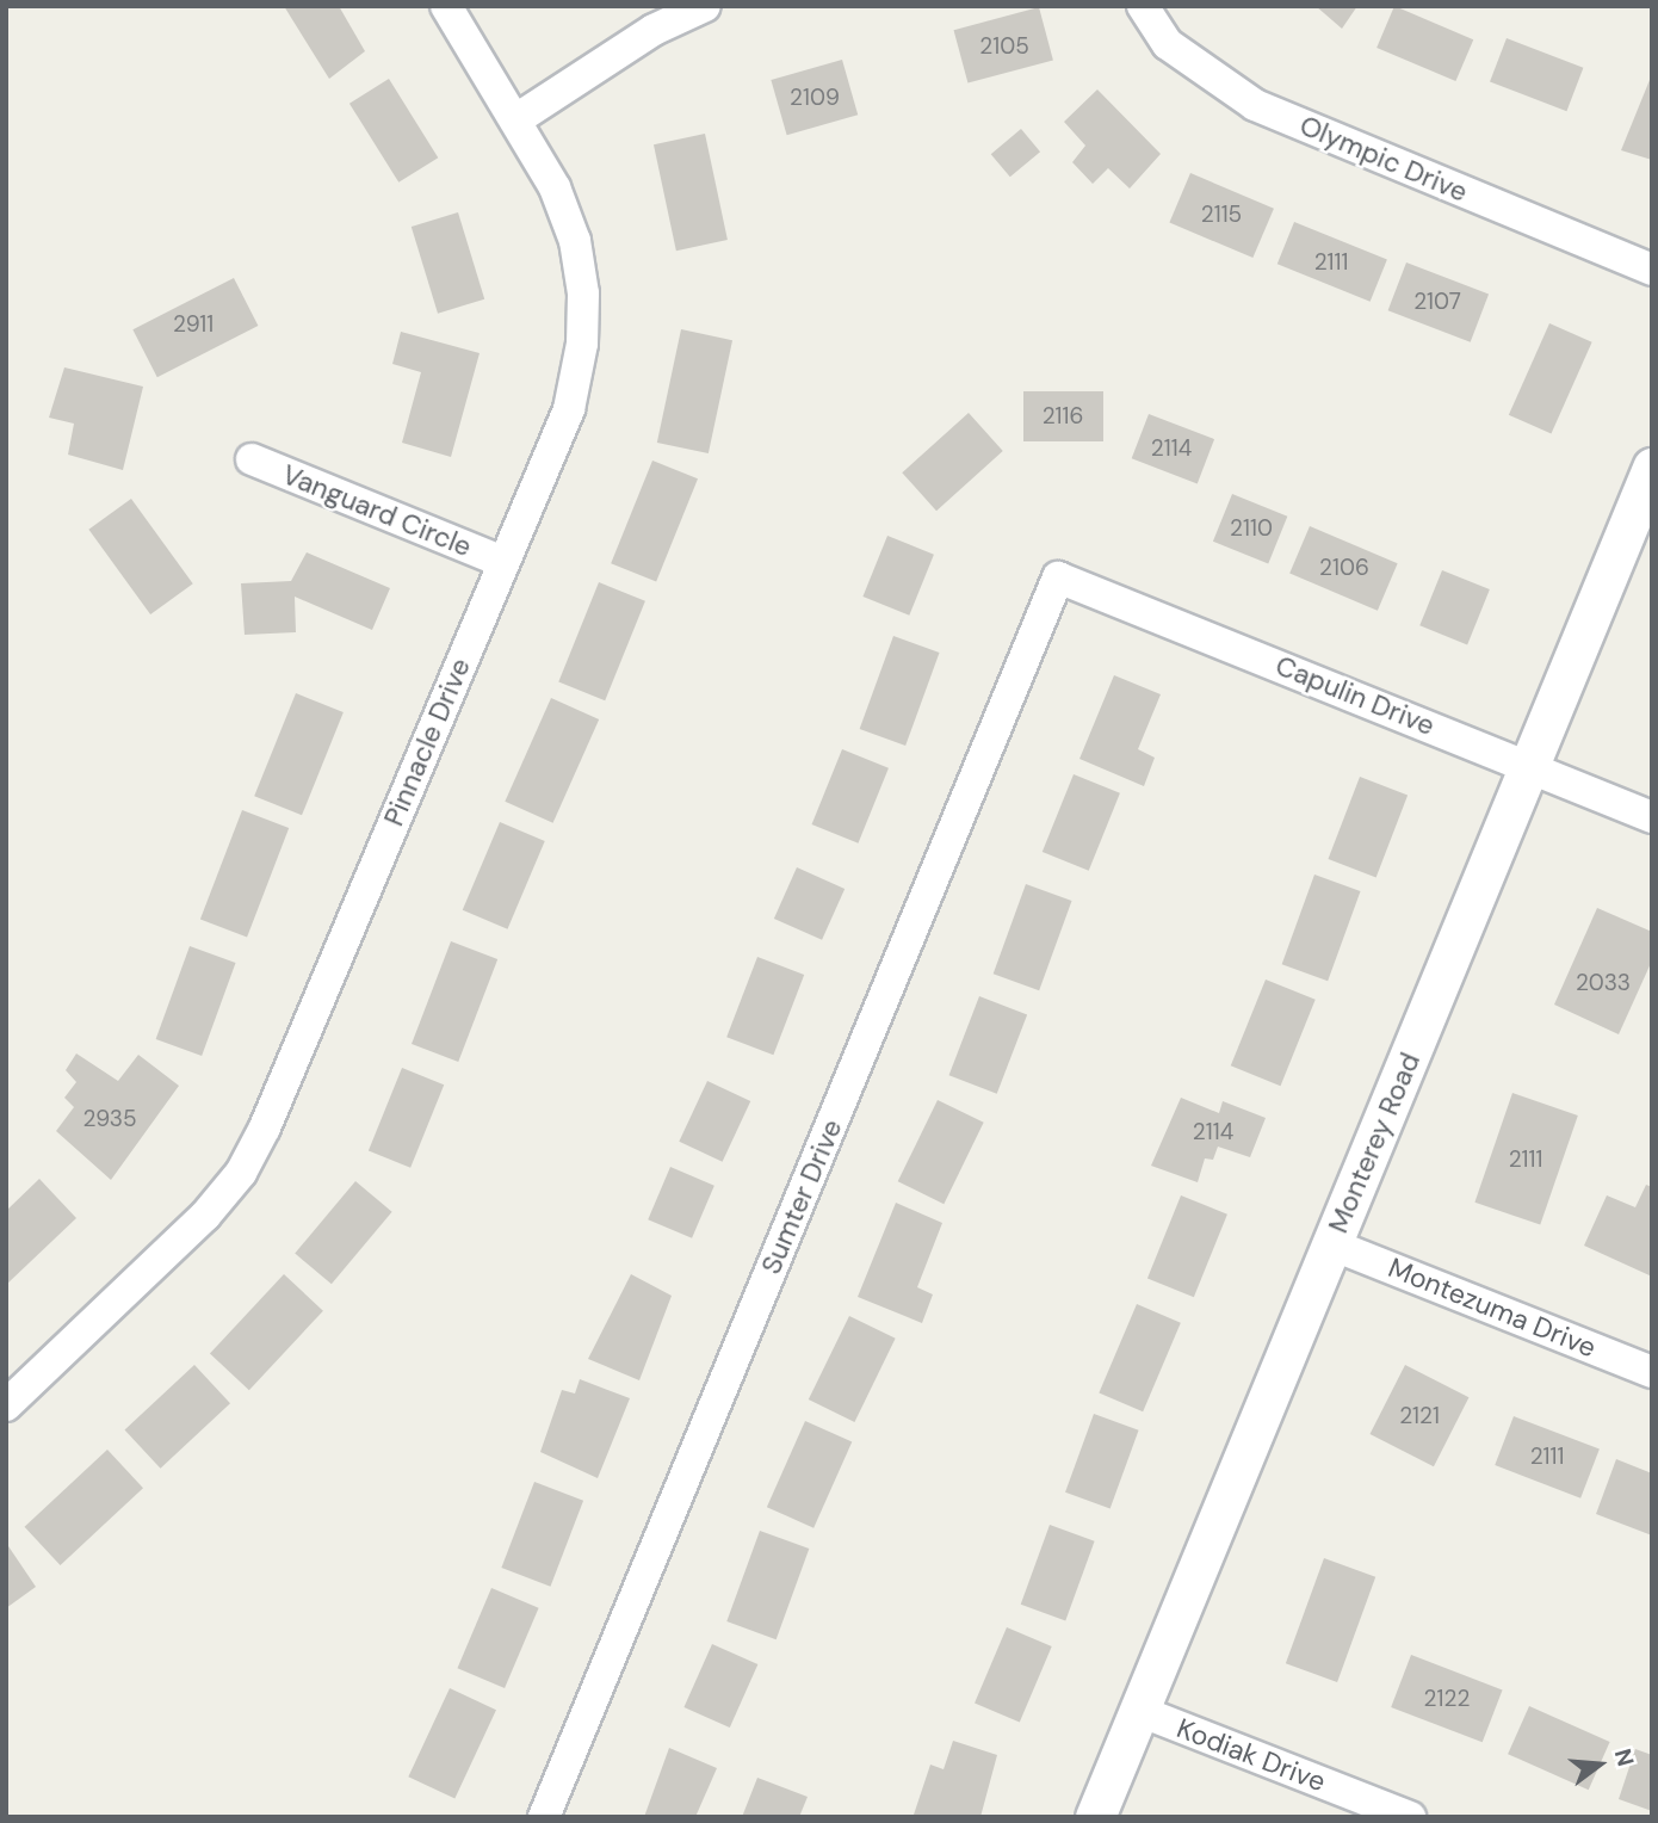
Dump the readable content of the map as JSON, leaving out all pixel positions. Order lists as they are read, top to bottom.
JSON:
{
  "streets": {
    "street": [
      "Olympic Drive",
      "Vanguard Circle",
      "Capulin Drive",
      "Pinnacle Drive",
      "Monterey Road",
      "Sumter Drive",
      "Montezuma Drive",
      "Kodiak Drive"
    ]
  },
  "crossings": [
    ["Vanguard Circle", "Pinnacle Drive"],
    ["Capulin Drive", "Monterey Road"],
    ["Capulin Drive", "Sumter Drive"],
    ["Monterey Road", "Montezuma Drive"],
    ["Monterey Road", "Kodiak Drive"]
  ],
  "house_numbers": [
    "2105",
    "2109",
    "2115",
    "2111",
    "2107",
    "2911",
    "2116",
    "2114",
    "2110",
    "2106",
    "2033",
    "2935",
    "2114",
    "2111",
    "2121",
    "2111",
    "2122"
  ],
  "north": "right"
}
